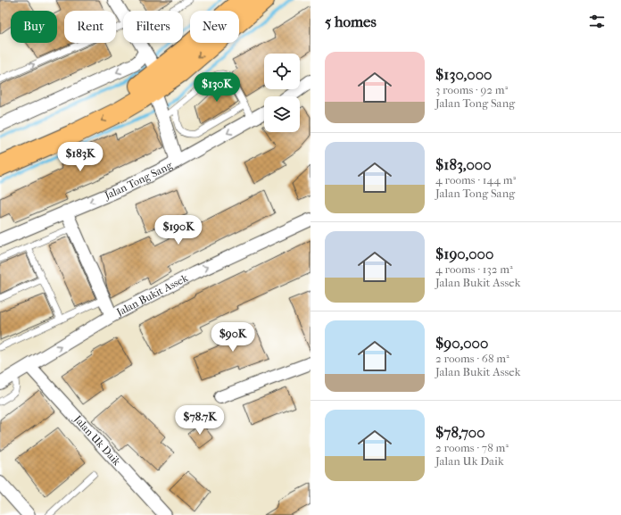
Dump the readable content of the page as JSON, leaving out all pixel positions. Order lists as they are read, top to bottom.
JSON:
{
  "streets": {
    "street": ["Jalan Tong Sang", "Jalan Bukit Assek", "Jalan Uk Daik"]
  },
  "crossings": [
    ["Jalan Bukit Assek", "Jalan Uk Daik"]
  ],
  "one_way": ["Jalan Bukit Assek"],
  "page": {
    "heading": "5 homes",
    "chip": [
      "Buy",
      "Rent",
      "Filters",
      "New"
    ],
    "list": [
      {
        "name": "$130,000",
        "note": "3 rooms · 92 m² · Jalan Tong Sang"
      },
      {
        "name": "$183,000",
        "note": "4 rooms · 144 m² · Jalan Tong Sang"
      },
      {
        "name": "$190,000",
        "note": "4 rooms · 132 m² · Jalan Bukit Assek"
      },
      {
        "name": "$90,000",
        "note": "2 rooms · 68 m² · Jalan Bukit Assek"
      },
      {
        "name": "$78,700",
        "note": "2 rooms · 78 m² · Jalan Uk Daik"
      }
    ],
    "price": [
      "$130K",
      "$183K",
      "$190K",
      "$90K",
      "$78.7K"
    ]
  }
}
